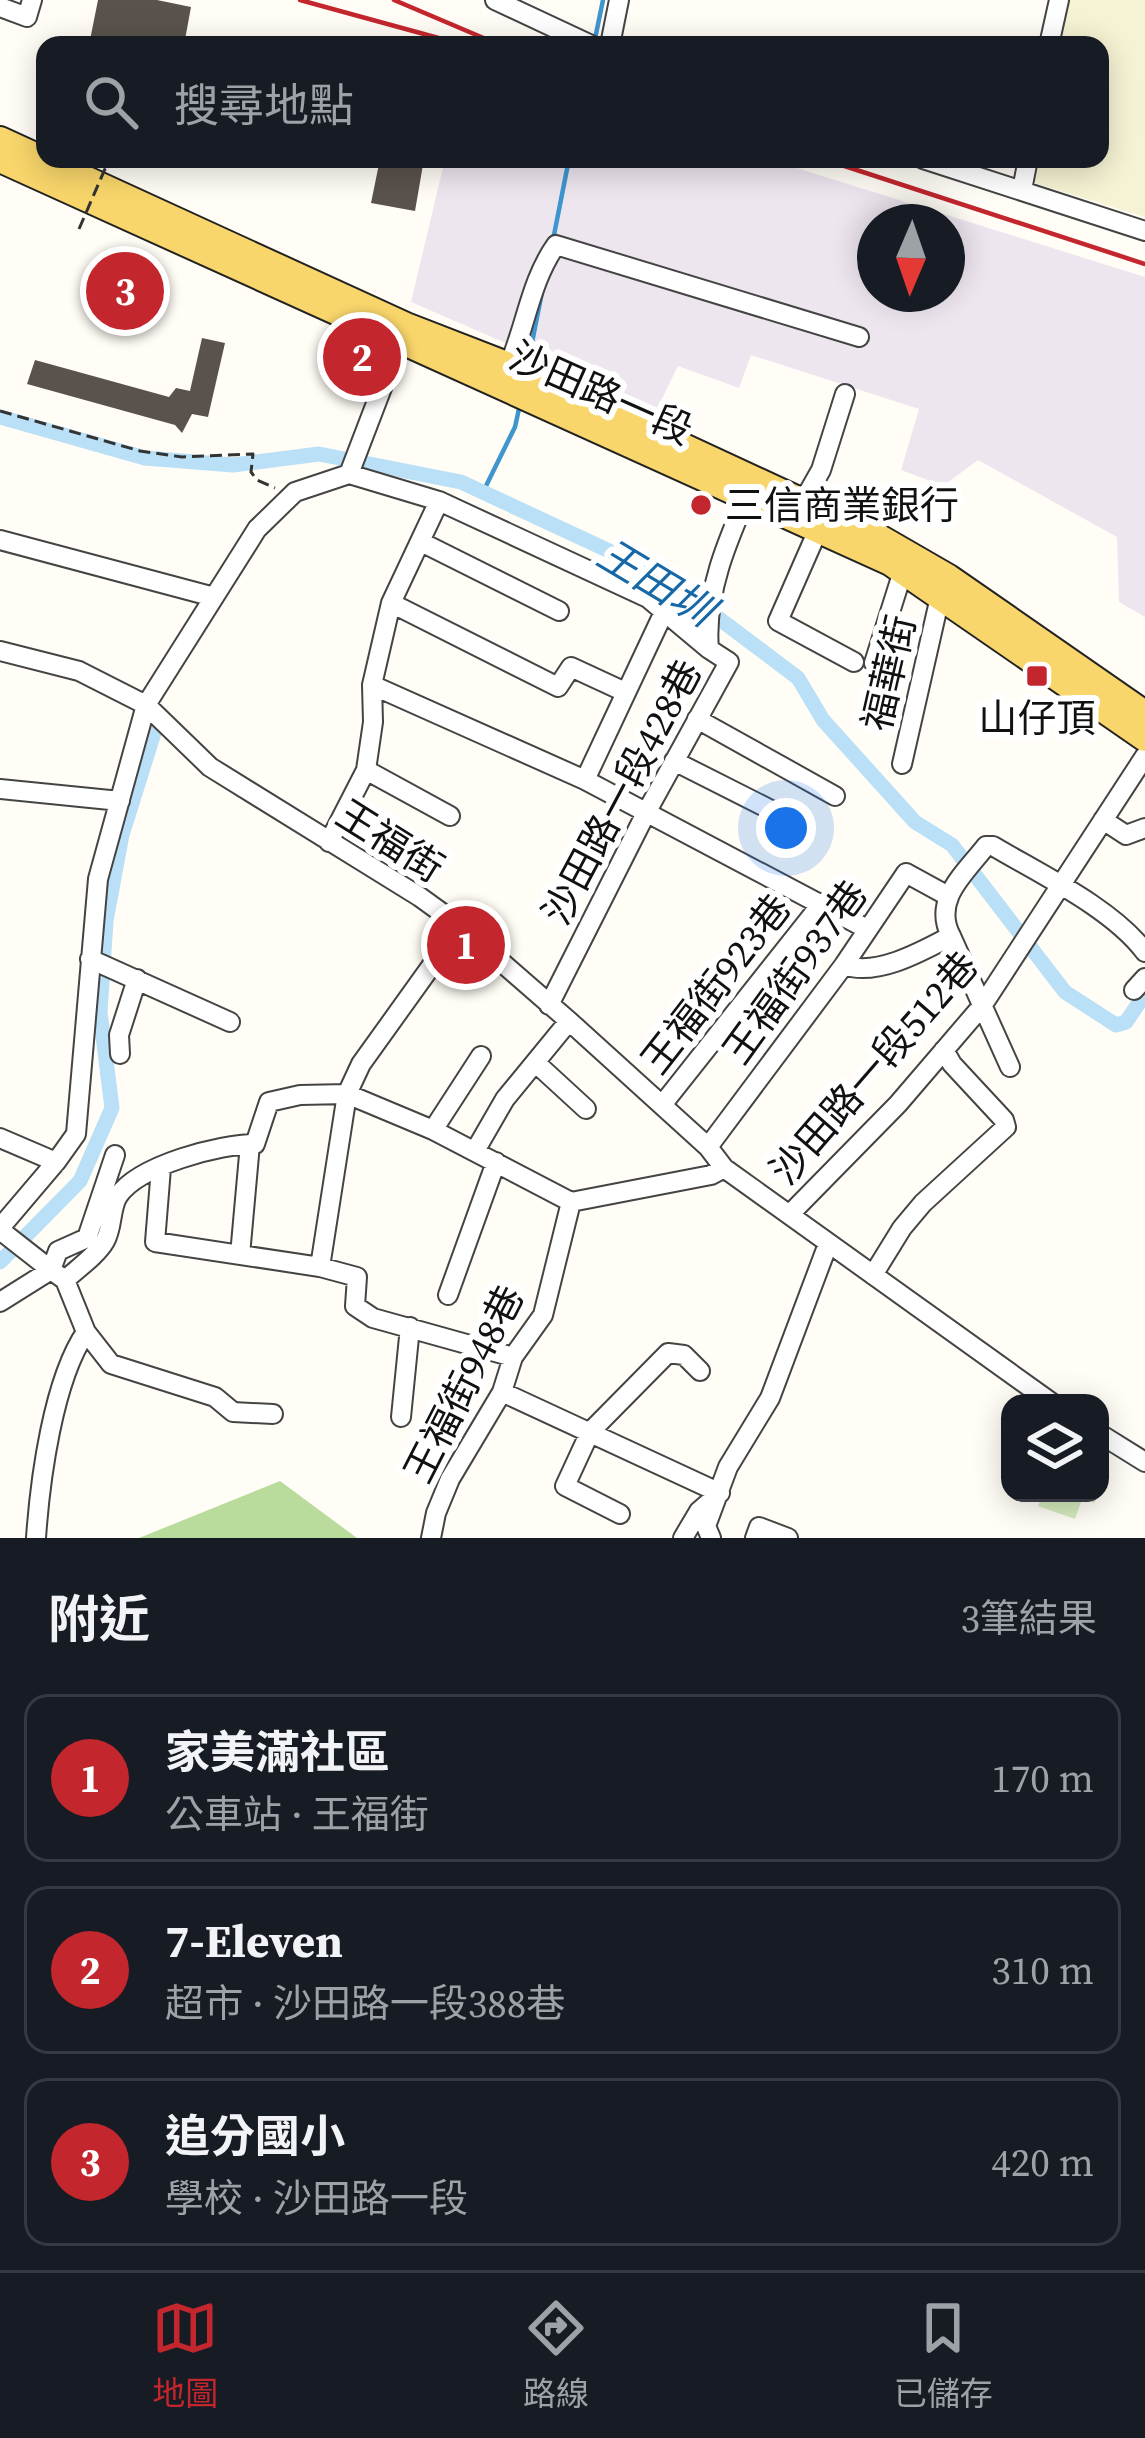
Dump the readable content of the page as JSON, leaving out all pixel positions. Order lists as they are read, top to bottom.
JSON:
{
  "streets": {
    "main road": ["沙田路一段"],
    "street": [
      "福華街",
      "沙田路一段428巷",
      "王福街",
      "王福街937巷",
      "王福街923巷",
      "沙田路一段512巷",
      "王福街948巷"
    ]
  },
  "crossings": [
    ["沙田路一段", "福華街"],
    ["沙田路一段", "沙田路一段428巷"],
    ["沙田路一段428巷", "王福街"],
    ["王福街", "王福街937巷"],
    ["王福街", "王福街923巷"],
    ["王福街", "沙田路一段512巷"],
    ["王福街937巷", "沙田路一段512巷"]
  ],
  "water": ["王田圳"],
  "places": {
    "other": ["三信商業銀行"],
    "transit": ["山仔頂"]
  },
  "north": "bottom",
  "page": {
    "search": "搜尋地點",
    "pins": ["3", "2", "1"],
    "heading": ["附近", "3筆結果"],
    "list": [
      {
        "mark": "1",
        "name": "家美滿社區",
        "note": "公車站 · 王福街",
        "value": "170 m"
      },
      {
        "mark": "2",
        "name": "7-Eleven",
        "note": "超市 · 沙田路一段388巷",
        "value": "310 m"
      },
      {
        "mark": "3",
        "name": "追分國小",
        "note": "學校 · 沙田路一段",
        "value": "420 m"
      }
    ],
    "nav": ["地圖", "路線", "已儲存"]
  }
}
